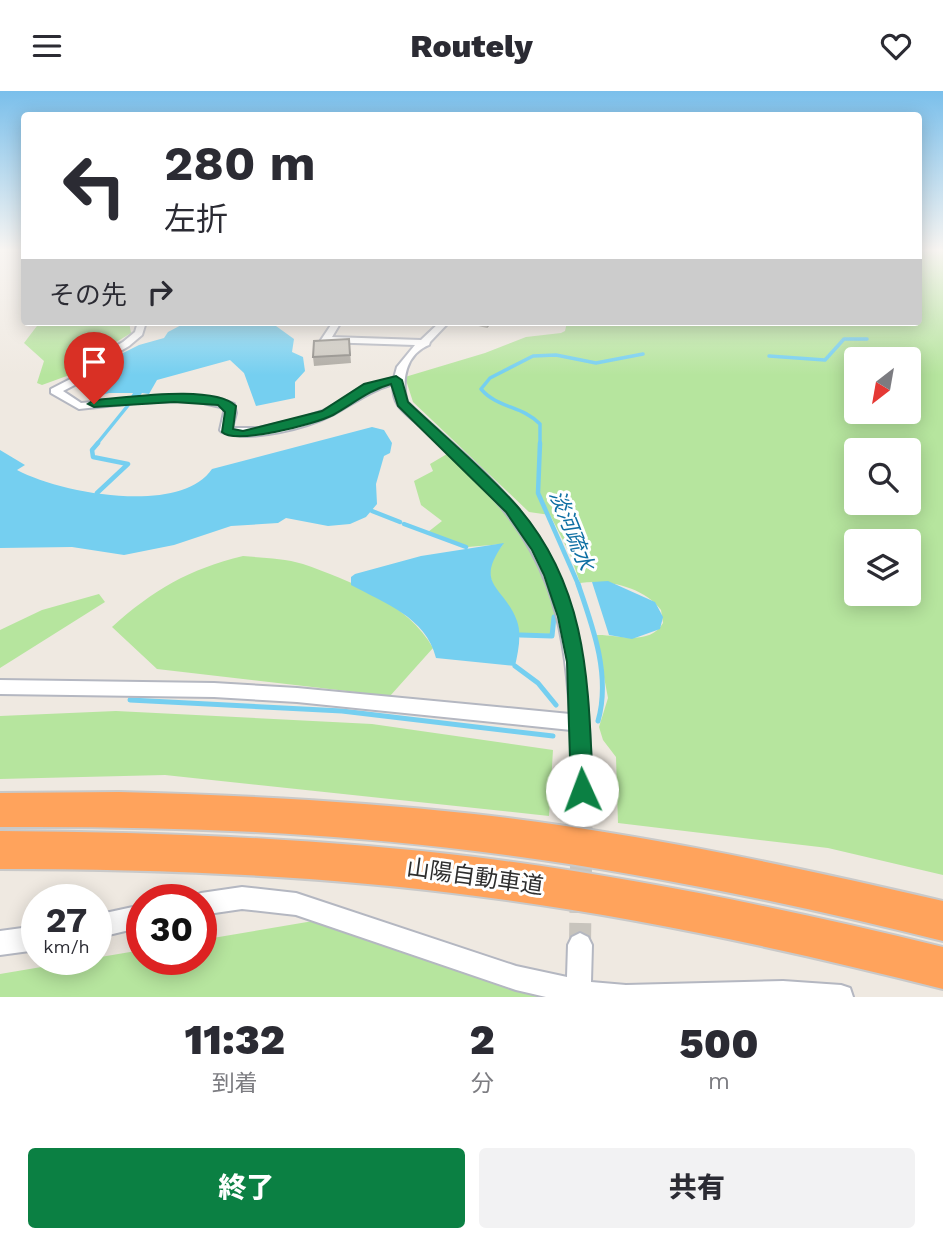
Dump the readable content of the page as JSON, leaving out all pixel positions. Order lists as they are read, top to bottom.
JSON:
{
  "streets": {
    "highway": ["山陽自動車道"]
  },
  "water": ["淡河疏水"],
  "north": "bottom left",
  "page": {
    "header": "Routely",
    "turn": ["280 m", "左折"],
    "then": "その先",
    "speed": "27 km/h",
    "limit": "30",
    "eta": [
      "11:32",
      "到着",
      "2",
      "分",
      "500",
      "m"
    ],
    "buttons": ["終了", "共有"]
  }
}
